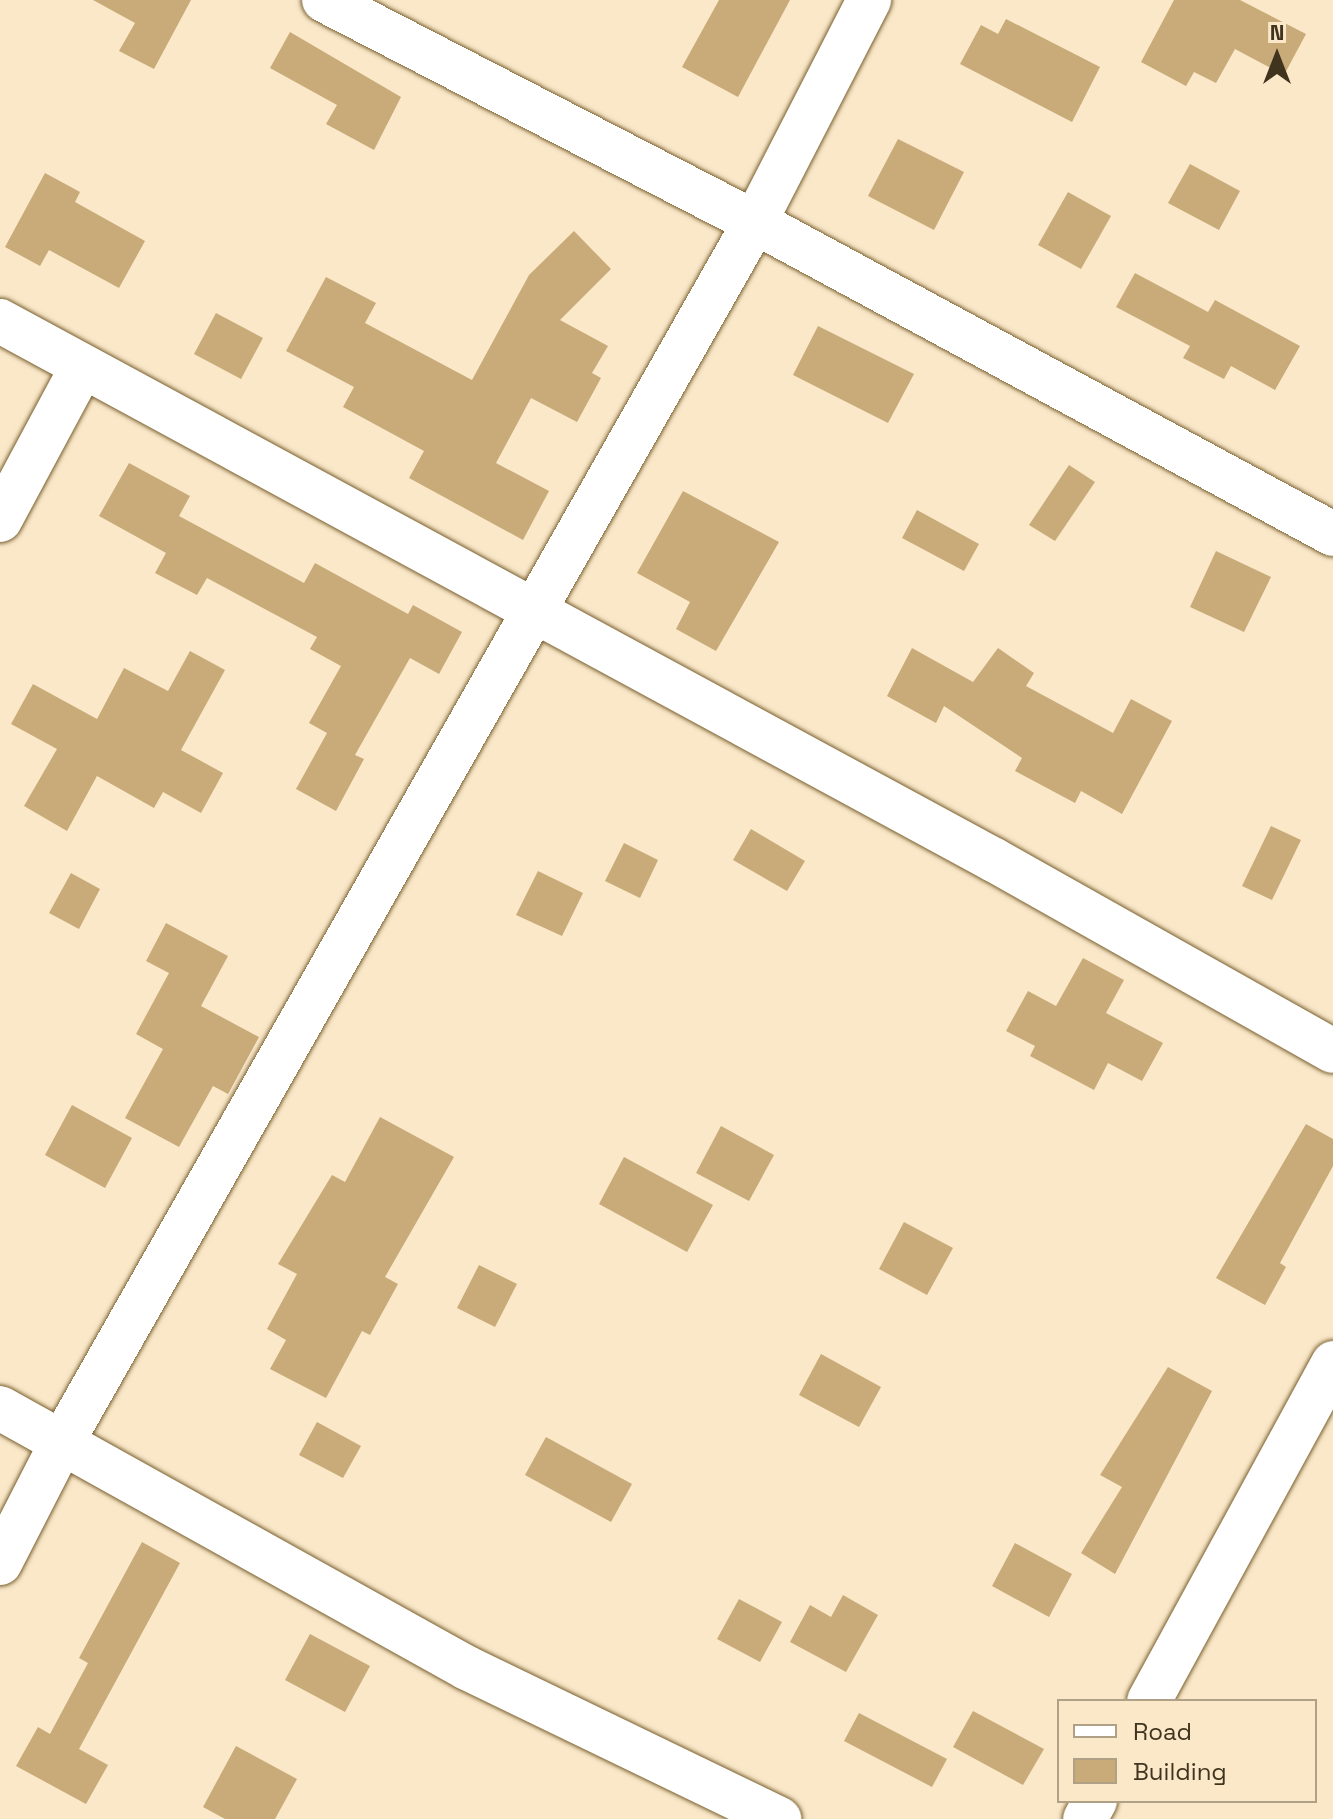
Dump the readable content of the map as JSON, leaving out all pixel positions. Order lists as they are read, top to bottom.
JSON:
{
  "legend": ["Road", "Building"],
  "north": "top"
}
